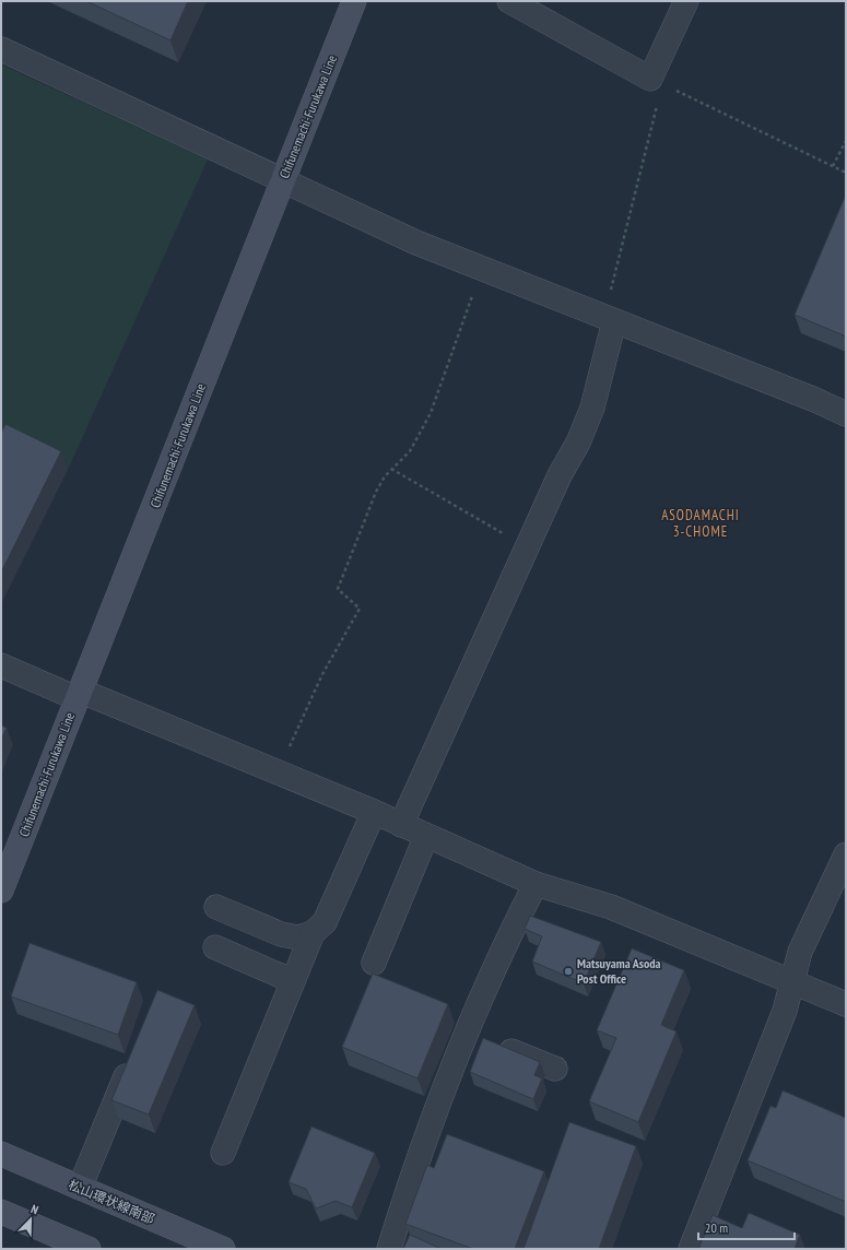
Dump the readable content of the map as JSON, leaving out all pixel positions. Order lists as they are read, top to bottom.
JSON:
{
  "streets": {
    "street": ["Chifunemachi-Furukawa Line", "松山環状線南部"]
  },
  "districts": ["ASODAMACHI 3-CHOME"],
  "places": ["Matsuyama Asoda Post Office"],
  "scale_bar": "20 m",
  "north": "top right"
}
